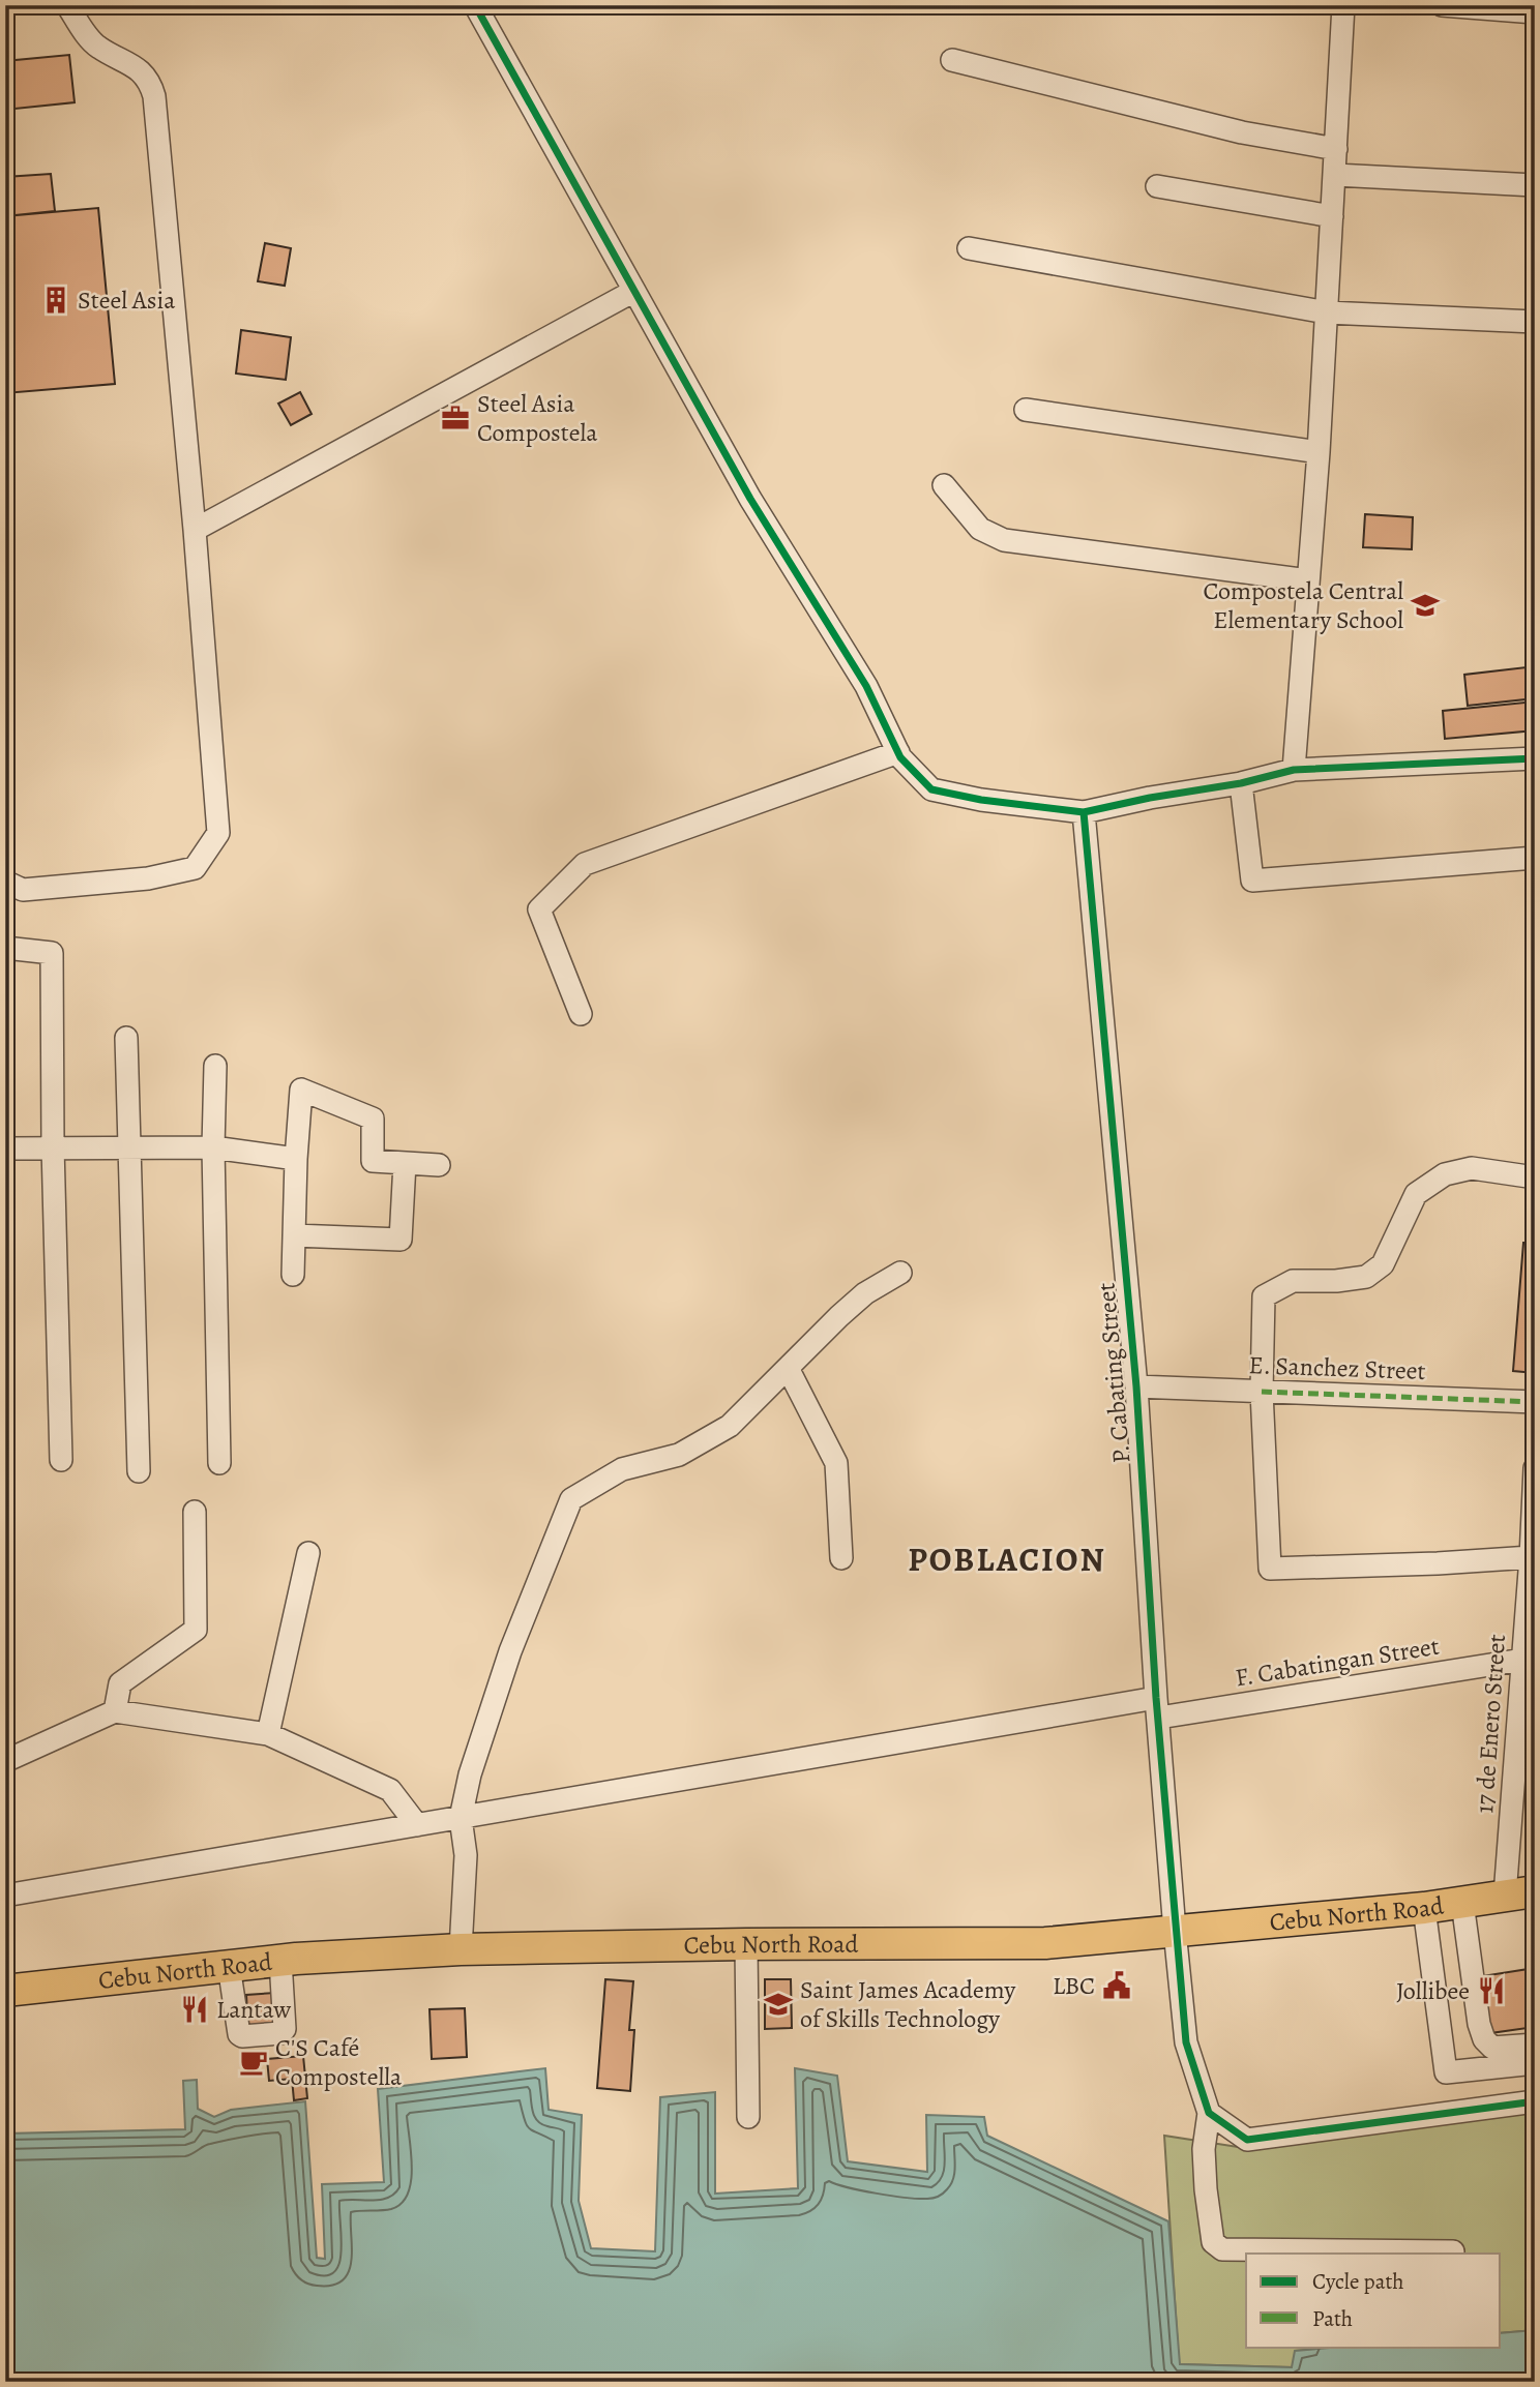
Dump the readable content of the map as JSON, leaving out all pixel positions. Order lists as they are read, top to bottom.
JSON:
{
  "streets": {
    "highway": ["Cebu North Road"],
    "street": [
      "E. Sanchez Street",
      "P. Cabating Street",
      "F. Cabatingan Street",
      "17 de Enero Street"
    ]
  },
  "crossings": [
    ["E. Sanchez Street", "P. Cabating Street"],
    ["P. Cabating Street", "F. Cabatingan Street"],
    ["P. Cabating Street", "Cebu North Road"],
    ["F. Cabatingan Street", "17 de Enero Street"],
    ["17 de Enero Street", "Cebu North Road"]
  ],
  "districts": ["POBLACION"],
  "places": {
    "building": ["Steel Asia"],
    "office": ["Steel Asia Compostela"],
    "school or university": ["Compostela Central Elementary School", "Saint James Academy of Skills Technology"],
    "public building": ["LBC"],
    "restaurant": ["Jollibee", "Lantaw"],
    "cafe": ["C'S Café Compostella"]
  },
  "legend": ["Cycle path", "Path"]
}
